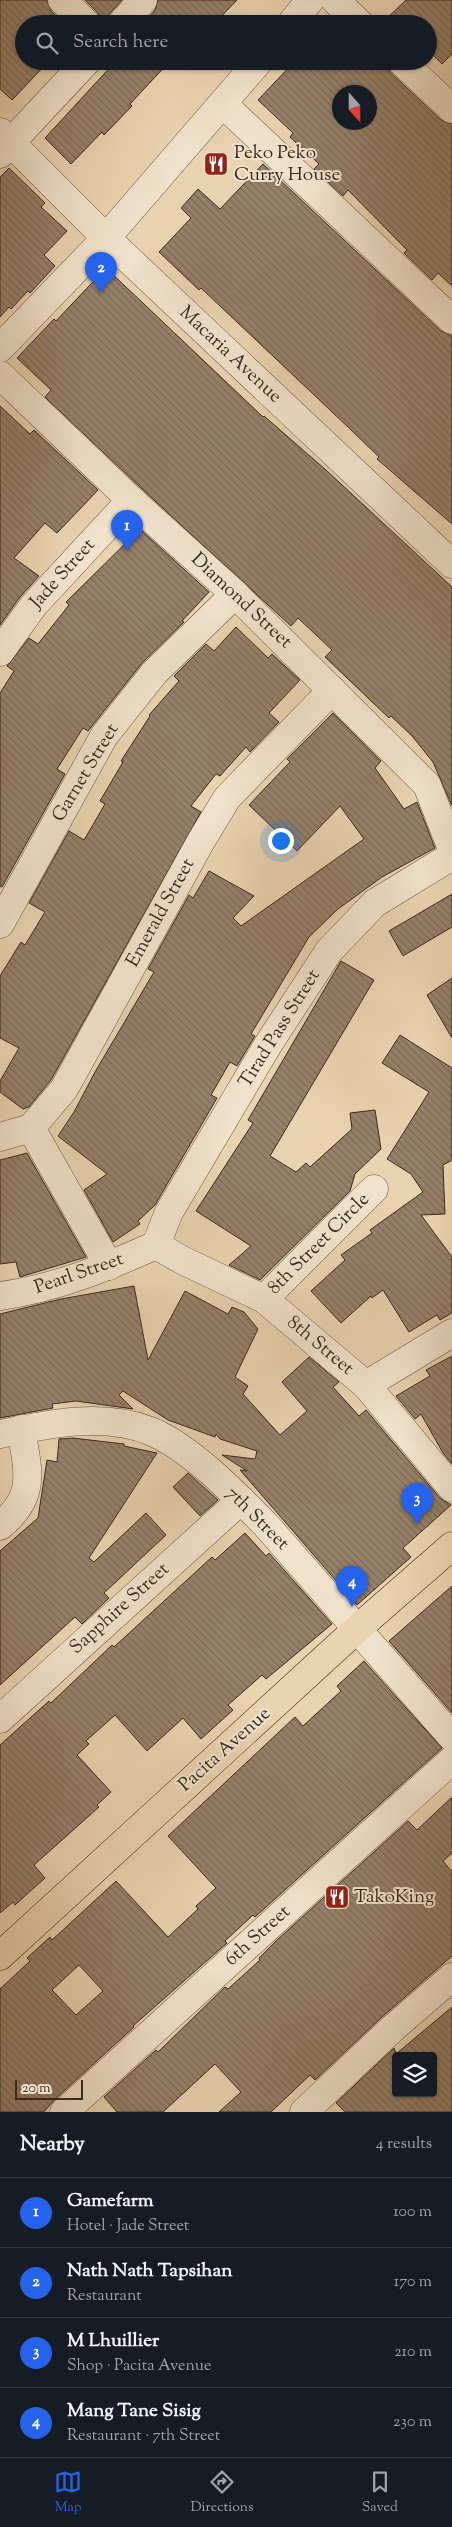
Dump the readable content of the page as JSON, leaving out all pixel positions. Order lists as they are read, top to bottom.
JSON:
{
  "streets": {
    "main road": ["Pacita Avenue"],
    "street": [
      "Macaria Avenue",
      "Jade Street",
      "Diamond Street",
      "Garnet Street",
      "Emerald Street",
      "Tirad Pass Street",
      "8th Street Circle",
      "Pearl Street",
      "8th Street",
      "7th Street",
      "Sapphire Street",
      "6th Street"
    ]
  },
  "crossings": [
    ["Jade Street", "Diamond Street"],
    ["Diamond Street", "Garnet Street"],
    ["Diamond Street", "Emerald Street"],
    ["Tirad Pass Street", "Pearl Street"],
    ["Tirad Pass Street", "8th Street"],
    ["8th Street Circle", "8th Street"],
    ["Pearl Street", "8th Street"],
    ["7th Street", "Sapphire Street"],
    ["7th Street", "Pacita Avenue"]
  ],
  "places": {
    "restaurant": ["Peko Peko Curry House", "TakoKing"]
  },
  "scale_bar": "20 m",
  "north": "bottom",
  "page": {
    "search": "Search here",
    "pins": [
      "2",
      "1",
      "3",
      "4"
    ],
    "scale": "20 m",
    "heading": ["Nearby", "4 results"],
    "list": [
      {
        "mark": "1",
        "name": "Gamefarm",
        "note": "Hotel · Jade Street",
        "value": "100 m"
      },
      {
        "mark": "2",
        "name": "Nath Nath Tapsihan",
        "note": "Restaurant",
        "value": "170 m"
      },
      {
        "mark": "3",
        "name": "M Lhuillier",
        "note": "Shop · Pacita Avenue",
        "value": "210 m"
      },
      {
        "mark": "4",
        "name": "Mang Tane Sisig",
        "note": "Restaurant · 7th Street",
        "value": "230 m"
      }
    ],
    "nav": ["Map", "Directions", "Saved"]
  }
}
